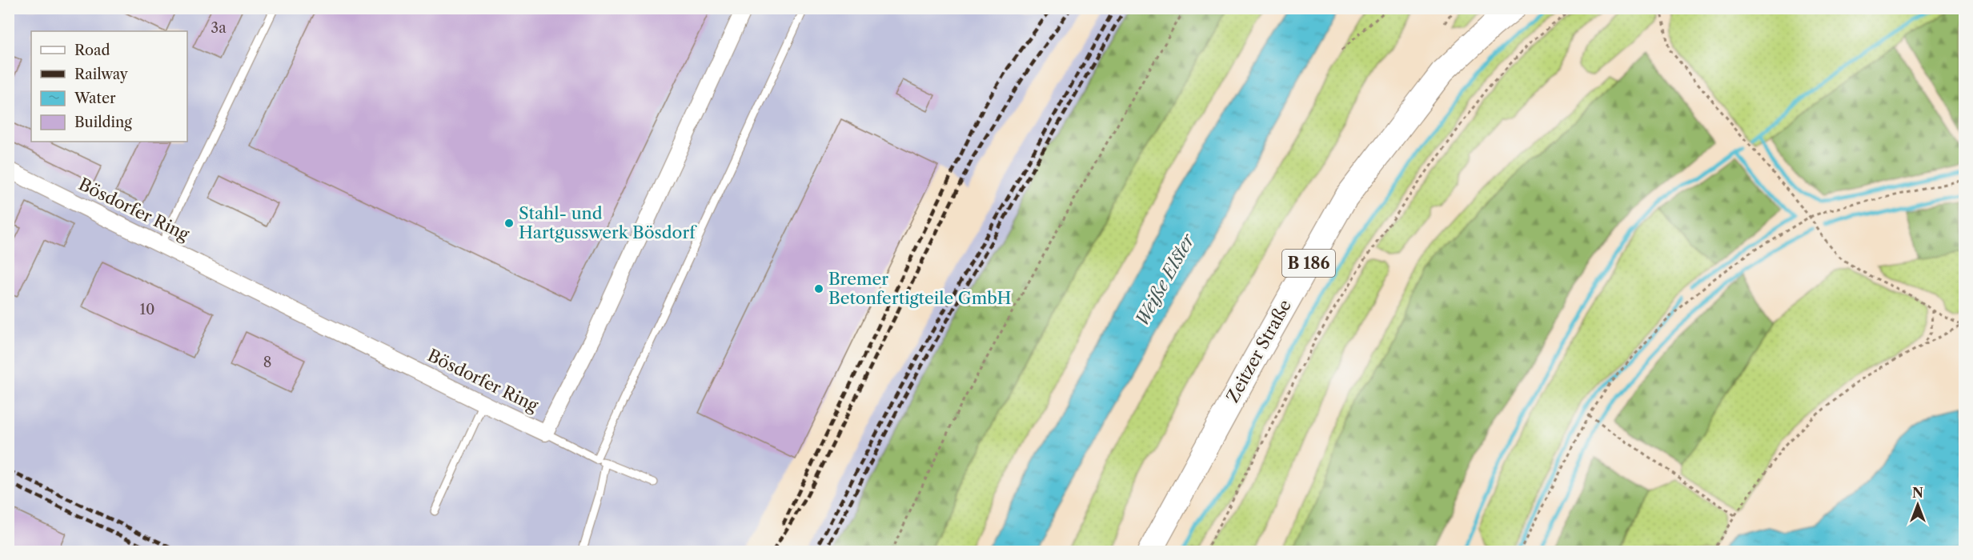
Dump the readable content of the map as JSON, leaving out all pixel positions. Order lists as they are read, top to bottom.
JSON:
{
  "streets": {
    "main road": ["B 186", "Zeitzer Straße"],
    "street": ["Bösdorfer Ring"]
  },
  "water": ["Weiße Elster"],
  "places": ["Stahl- und Hartgusswerk Bösdorf", "Bremer Betonfertigteile GmbH"],
  "house_numbers": ["3a", "10", "8"],
  "legend": [
    "Road",
    "Railway",
    "Water",
    "Building"
  ],
  "north": "top"
}
